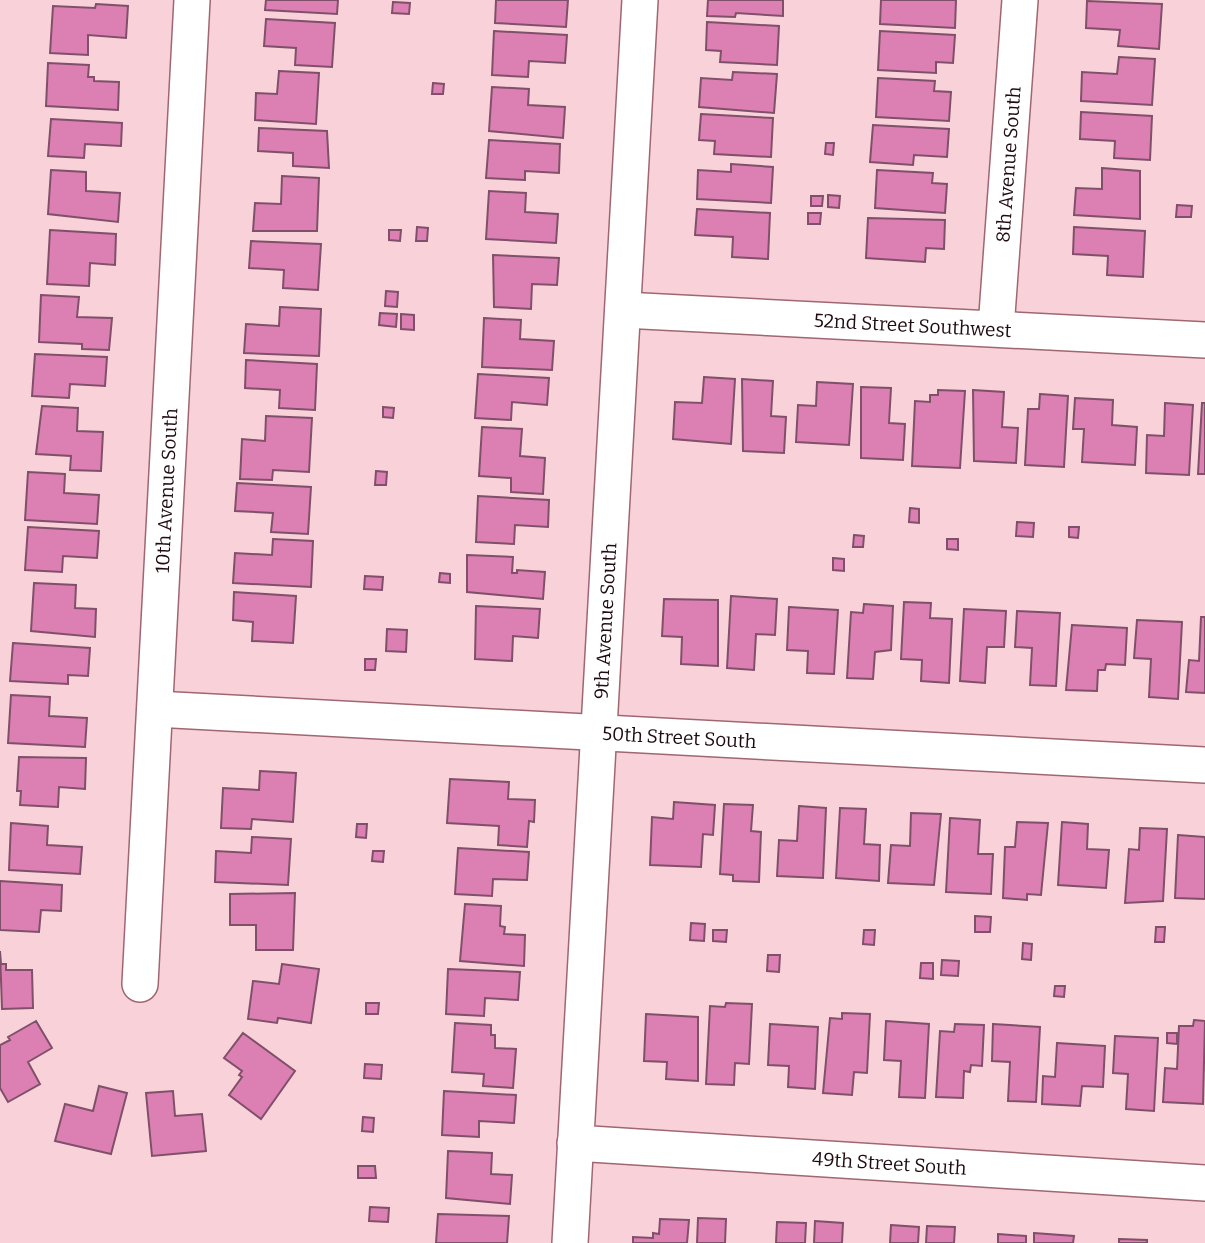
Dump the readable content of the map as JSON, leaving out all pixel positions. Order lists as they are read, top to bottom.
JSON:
{
  "streets": {
    "street": [
      "8th Avenue South",
      "52nd Street Southwest",
      "10th Avenue South",
      "9th Avenue South",
      "50th Street South",
      "49th Street South"
    ]
  },
  "crossings": [
    ["8th Avenue South", "52nd Street Southwest"],
    ["52nd Street Southwest", "9th Avenue South"],
    ["10th Avenue South", "50th Street South"],
    ["9th Avenue South", "50th Street South"],
    ["9th Avenue South", "49th Street South"]
  ]
}
